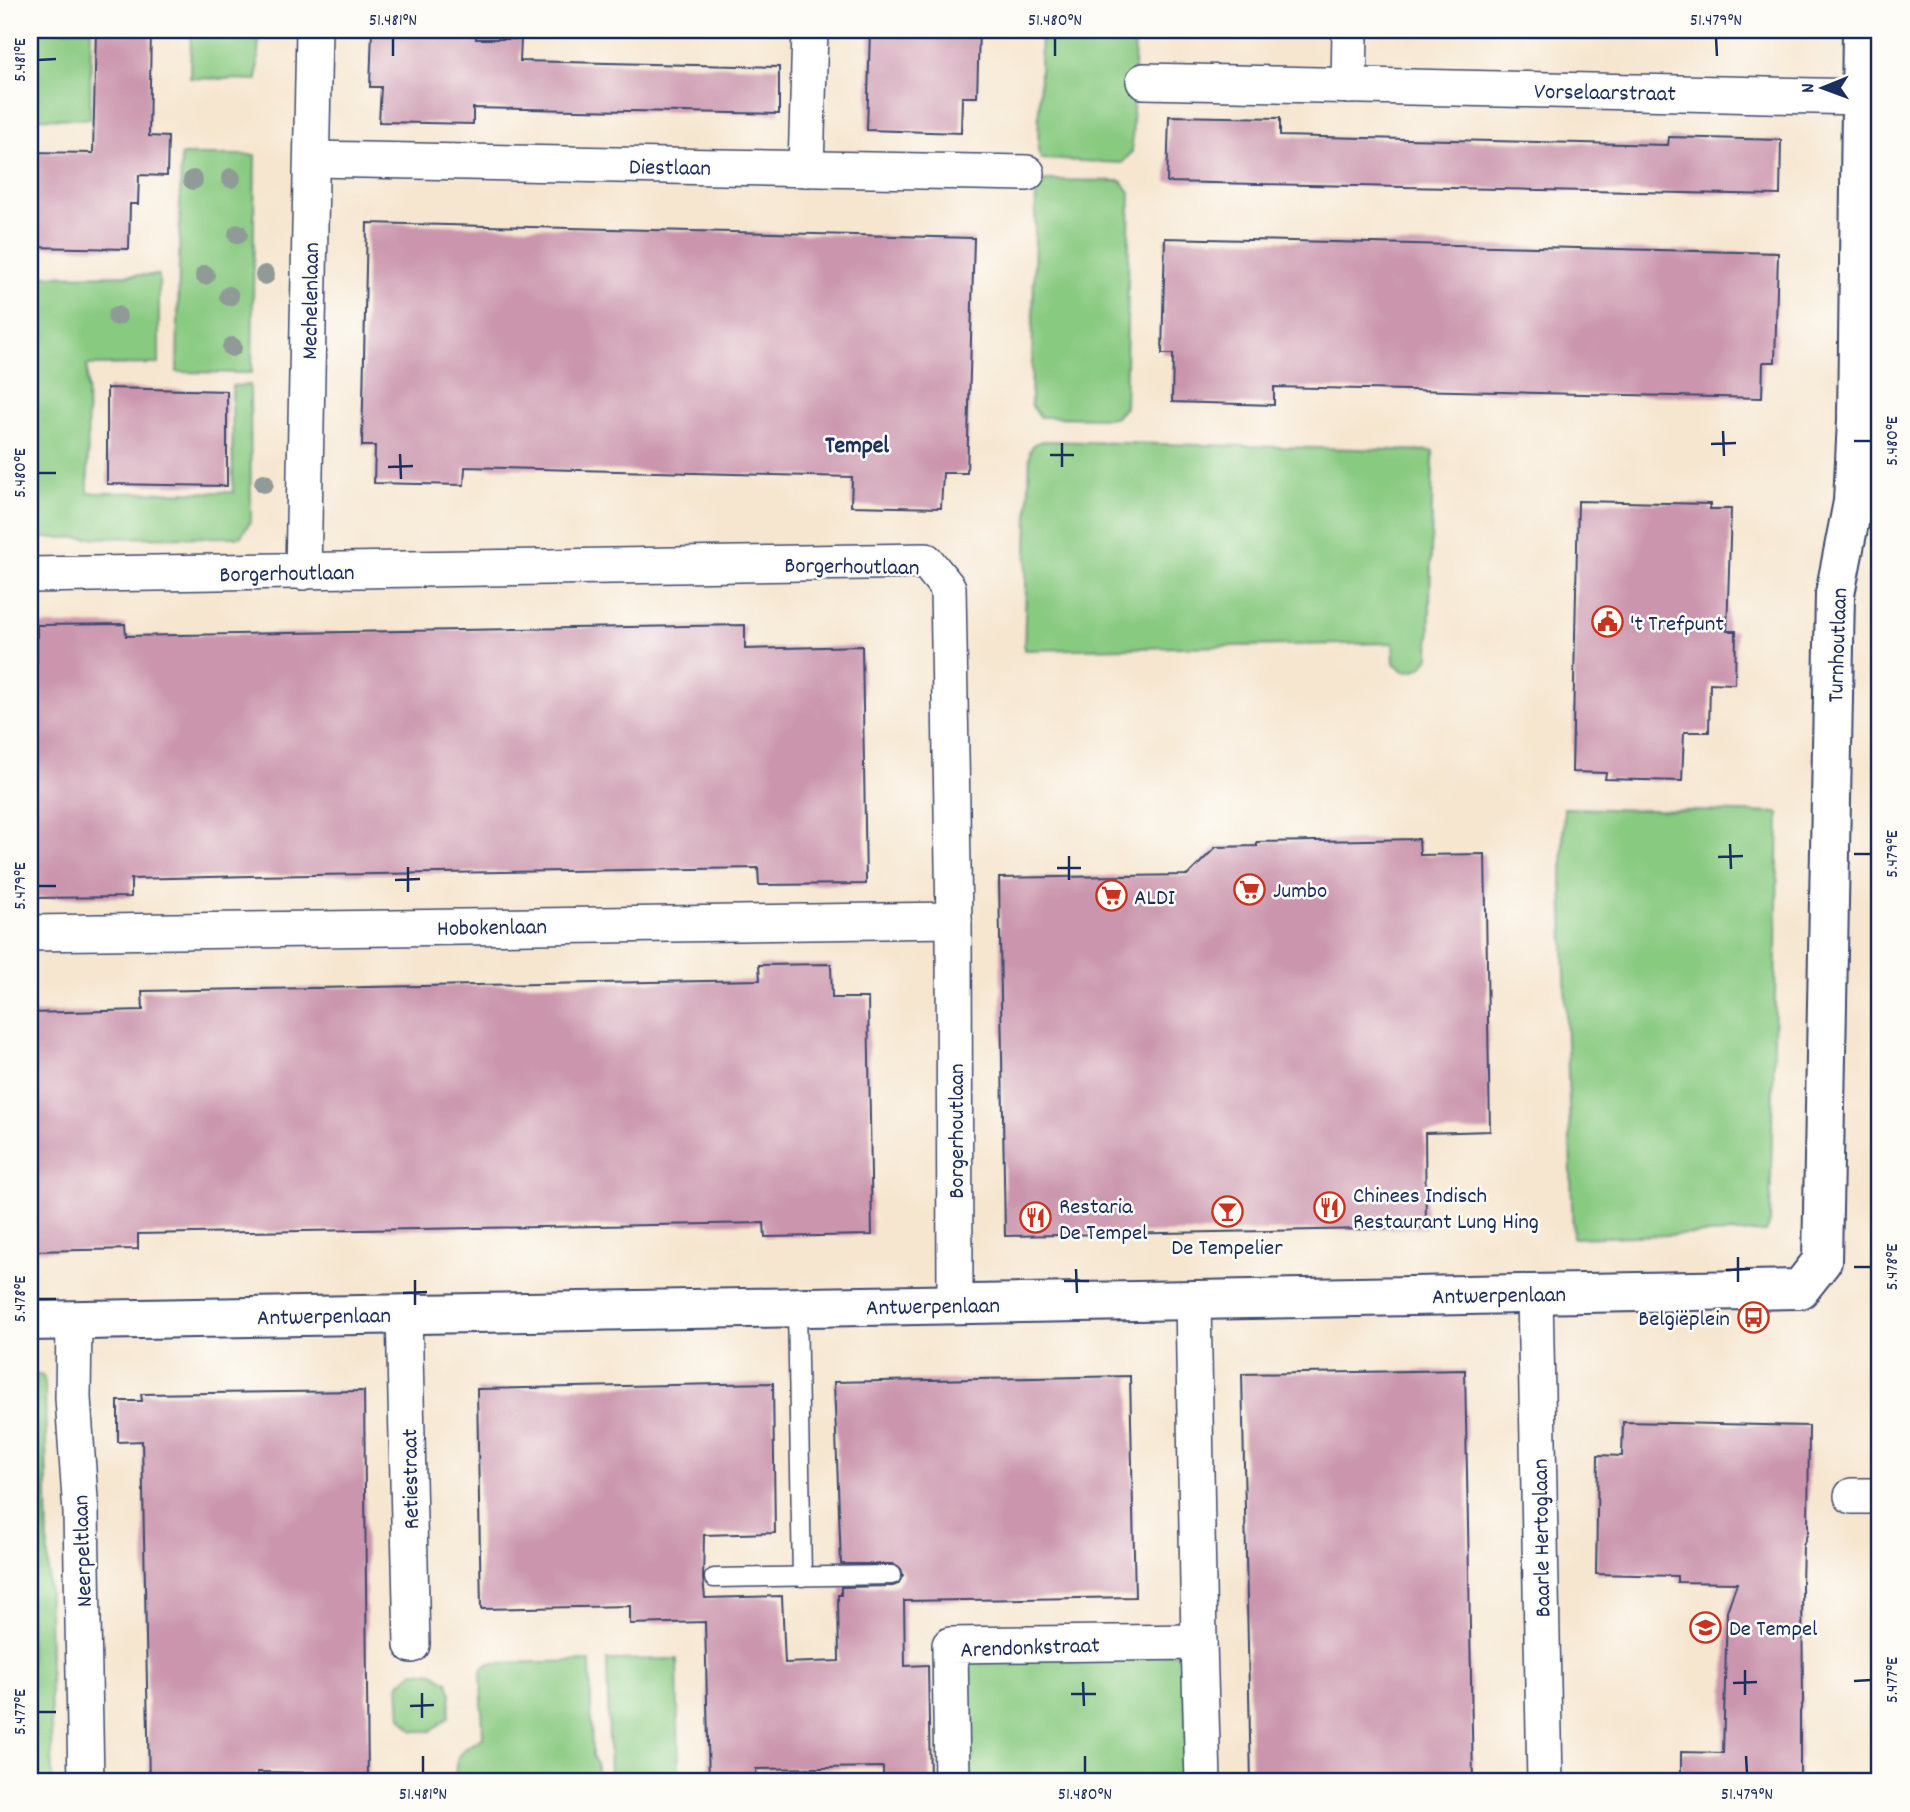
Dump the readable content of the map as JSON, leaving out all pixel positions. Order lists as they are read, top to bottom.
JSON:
{
  "streets": {
    "street": [
      "Vorselaarstraat",
      "Diestlaan",
      "Mechelenlaan",
      "Borgerhoutlaan",
      "Turnhoutlaan",
      "Hobokenlaan",
      "Antwerpenlaan",
      "Retiestraat",
      "Baarle Hertoglaan",
      "Neerpeltlaan",
      "Arendonkstraat"
    ]
  },
  "crossings": [
    ["Vorselaarstraat", "Turnhoutlaan"],
    ["Diestlaan", "Mechelenlaan"],
    ["Mechelenlaan", "Borgerhoutlaan"],
    ["Borgerhoutlaan", "Hobokenlaan"],
    ["Borgerhoutlaan", "Antwerpenlaan"],
    ["Turnhoutlaan", "Antwerpenlaan"],
    ["Antwerpenlaan", "Retiestraat"],
    ["Antwerpenlaan", "Baarle Hertoglaan"],
    ["Antwerpenlaan", "Neerpeltlaan"]
  ],
  "districts": ["Tempel"],
  "places": {
    "public building": ["'t Trefpunt"],
    "supermarket": ["Jumbo", "ALDI"],
    "restaurant": ["Chinees Indisch Restaurant Lung Hing", "Restaria De Tempel"],
    "bar": ["De Tempelier"],
    "bus stop": ["Belgiëplein"],
    "school or university": ["De Tempel"]
  },
  "north": "left",
  "coordinates": [
    "51.481°N",
    "51.480°N",
    "51.479°N",
    "5.481°E",
    "5.480°E",
    "5.479°E",
    "5.478°E",
    "5.477°E"
  ]
}
